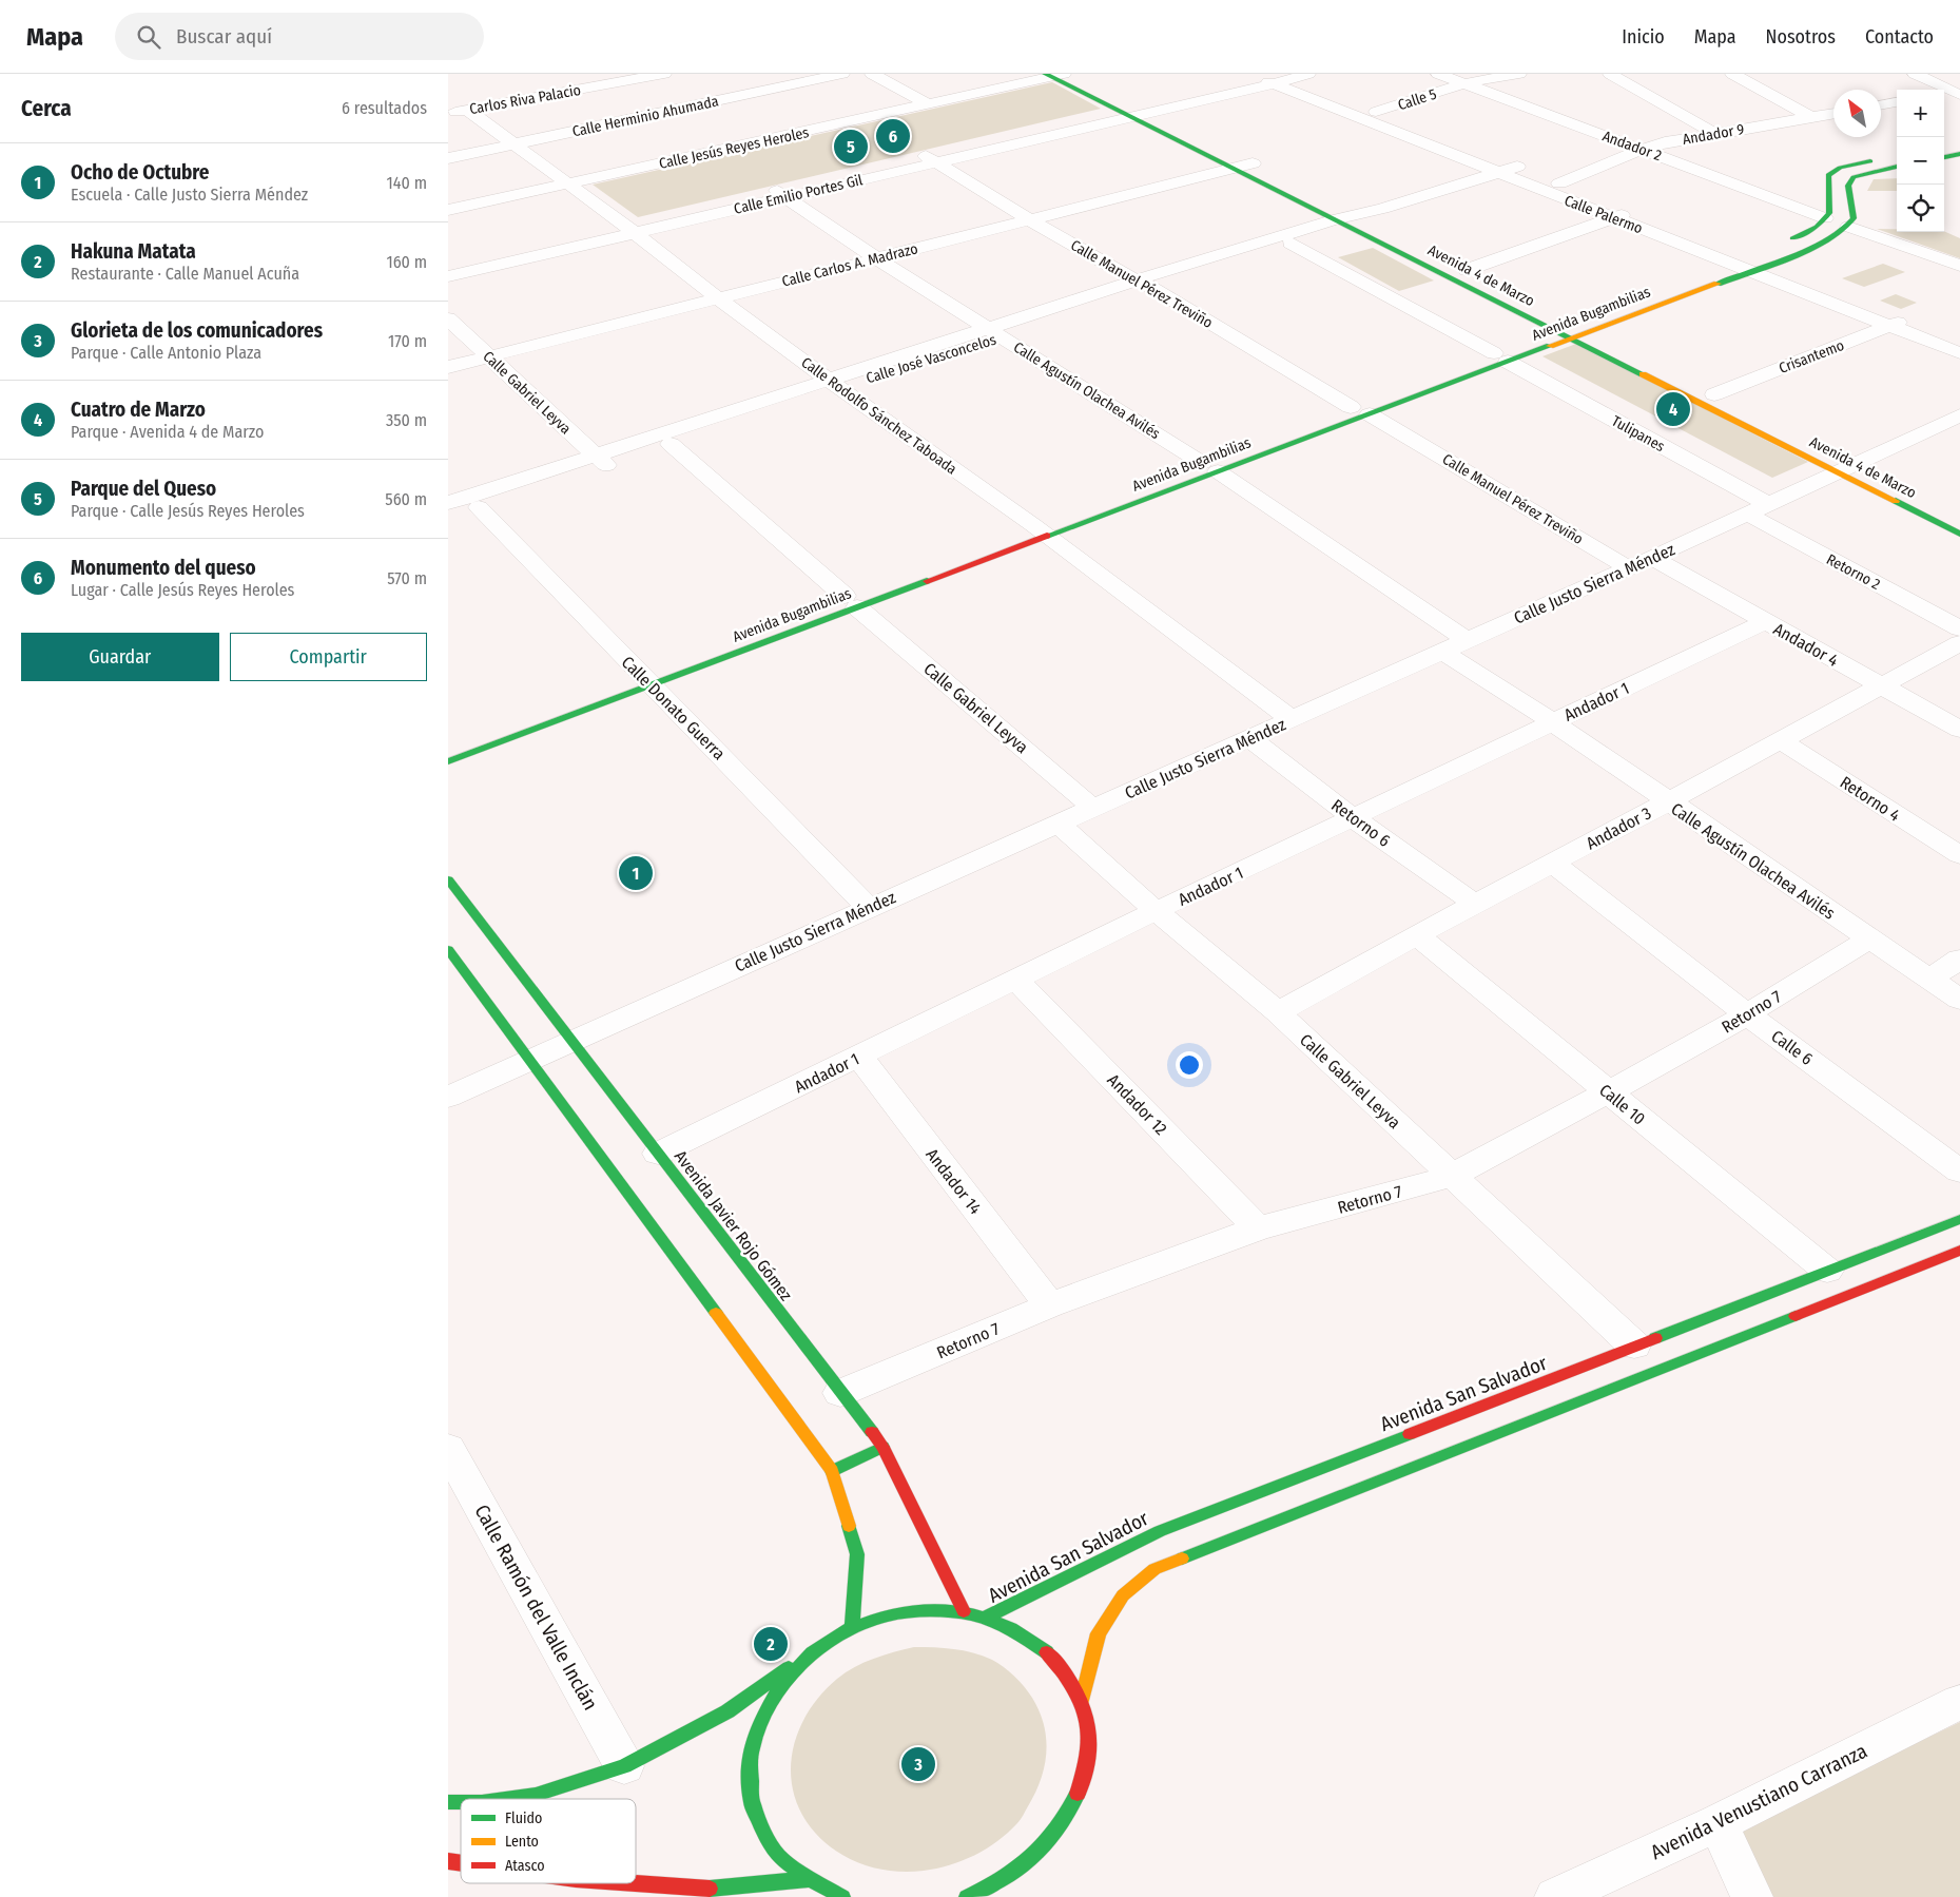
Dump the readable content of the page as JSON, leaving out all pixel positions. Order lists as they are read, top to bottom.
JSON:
{
  "streets": {
    "main road": [
      "Avenida 4 de Marzo",
      "Avenida Bugambilias",
      "Avenida Javier Rojo Gómez",
      "Avenida San Salvador"
    ],
    "street": [
      "Carlos Riva Palacio",
      "Calle 5",
      "Calle Herminio Ahumada",
      "Andador 9",
      "Andador 2",
      "Calle Jesús Reyes Heroles",
      "Calle Emilio Portes Gil",
      "Calle Palermo",
      "Calle Carlos A. Madrazo",
      "Calle Manuel Pérez Treviño",
      "Crisantemo",
      "Calle José Vasconcelos",
      "Calle Agustín Olachea Avilés",
      "Calle Gabriel Leyva",
      "Calle Rodolfo Sánchez Taboada",
      "Tulipanes",
      "Retorno 2",
      "Calle Justo Sierra Méndez",
      "Andador 4",
      "Andador 1",
      "Calle Donato Guerra",
      "Retorno 4",
      "Retorno 6",
      "Andador 3",
      "Retorno 7",
      "Calle 6",
      "Andador 12",
      "Calle 10",
      "Andador 14",
      "Calle Ramón del Valle Inclán",
      "Avenida Venustiano Carranza"
    ]
  },
  "crossings": [
    ["Carlos Riva Palacio", "Calle Rodolfo Sánchez Taboada"],
    ["Calle 5", "Andador 2"],
    ["Calle 5", "Calle Palermo"],
    ["Calle Herminio Ahumada", "Calle Rodolfo Sánchez Taboada"],
    ["Andador 9", "Andador 2"],
    ["Andador 9", "Calle Palermo"],
    ["Calle Jesús Reyes Heroles", "Avenida 4 de Marzo"],
    ["Calle Jesús Reyes Heroles", "Calle Rodolfo Sánchez Taboada"],
    ["Calle Emilio Portes Gil", "Calle Palermo"],
    ["Calle Emilio Portes Gil", "Avenida 4 de Marzo"],
    ["Calle Emilio Portes Gil", "Calle Manuel Pérez Treviño"],
    ["Calle Emilio Portes Gil", "Calle Agustín Olachea Avilés"],
    ["Calle Emilio Portes Gil", "Calle Rodolfo Sánchez Taboada"],
    ["Calle Palermo", "Avenida Bugambilias"],
    ["Calle Palermo", "Crisantemo"],
    ["Calle Palermo", "Calle José Vasconcelos"],
    ["Calle Carlos A. Madrazo", "Avenida 4 de Marzo"],
    ["Calle Carlos A. Madrazo", "Calle Manuel Pérez Treviño"],
    ["Calle Carlos A. Madrazo", "Calle Agustín Olachea Avilés"],
    ["Calle Carlos A. Madrazo", "Calle Gabriel Leyva"],
    ["Calle Carlos A. Madrazo", "Calle Rodolfo Sánchez Taboada"],
    ["Avenida 4 de Marzo", "Avenida Bugambilias"],
    ["Avenida 4 de Marzo", "Calle José Vasconcelos"],
    ["Avenida 4 de Marzo", "Calle Justo Sierra Méndez"],
    ["Calle Manuel Pérez Treviño", "Avenida Bugambilias"],
    ["Calle Manuel Pérez Treviño", "Calle José Vasconcelos"],
    ["Calle Manuel Pérez Treviño", "Calle Justo Sierra Méndez"],
    ["Avenida Bugambilias", "Calle Agustín Olachea Avilés"],
    ["Avenida Bugambilias", "Calle Gabriel Leyva"],
    ["Avenida Bugambilias", "Calle Rodolfo Sánchez Taboada"],
    ["Avenida Bugambilias", "Tulipanes"],
    ["Avenida Bugambilias", "Calle Donato Guerra"],
    ["Calle José Vasconcelos", "Calle Agustín Olachea Avilés"],
    ["Calle José Vasconcelos", "Calle Gabriel Leyva"],
    ["Calle José Vasconcelos", "Calle Rodolfo Sánchez Taboada"],
    ["Calle José Vasconcelos", "Tulipanes"],
    ["Calle José Vasconcelos", "Calle Donato Guerra"],
    ["Calle Agustín Olachea Avilés", "Calle Justo Sierra Méndez"],
    ["Calle Agustín Olachea Avilés", "Andador 1"],
    ["Calle Agustín Olachea Avilés", "Andador 3"],
    ["Calle Agustín Olachea Avilés", "Retorno 7"],
    ["Calle Gabriel Leyva", "Calle Justo Sierra Méndez"],
    ["Calle Gabriel Leyva", "Andador 1"],
    ["Calle Gabriel Leyva", "Andador 3"],
    ["Calle Gabriel Leyva", "Retorno 7"],
    ["Calle Gabriel Leyva", "Avenida San Salvador"],
    ["Calle Rodolfo Sánchez Taboada", "Calle Justo Sierra Méndez"],
    ["Tulipanes", "Retorno 2"],
    ["Tulipanes", "Calle Justo Sierra Méndez"],
    ["Retorno 2", "Calle Justo Sierra Méndez"],
    ["Calle Justo Sierra Méndez", "Andador 4"],
    ["Calle Justo Sierra Méndez", "Calle Donato Guerra"],
    ["Calle Justo Sierra Méndez", "Retorno 6"],
    ["Calle Justo Sierra Méndez", "Avenida Javier Rojo Gómez"],
    ["Andador 4", "Andador 1"],
    ["Andador 4", "Andador 3"],
    ["Andador 1", "Retorno 6"],
    ["Andador 1", "Andador 12"],
    ["Andador 1", "Andador 14"],
    ["Andador 1", "Avenida Javier Rojo Gómez"],
    ["Retorno 4", "Andador 3"],
    ["Retorno 6", "Andador 3"],
    ["Andador 3", "Calle 6"],
    ["Andador 3", "Calle 10"],
    ["Retorno 7", "Calle 6"],
    ["Retorno 7", "Andador 12"],
    ["Retorno 7", "Calle 10"],
    ["Retorno 7", "Andador 14"],
    ["Retorno 7", "Avenida Javier Rojo Gómez"],
    ["Calle 10", "Avenida San Salvador"]
  ],
  "legend": ["Fluido", "Lento", "Atasco"],
  "north": "top left",
  "page": {
    "header": "Mapa",
    "search": "Buscar aquí",
    "nav": [
      "Inicio",
      "Mapa",
      "Nosotros",
      "Contacto"
    ],
    "heading": ["Cerca", "6 resultados"],
    "map_buttons": ["+", "−"],
    "pins": [
      "6",
      "5",
      "4",
      "1",
      "2",
      "3"
    ],
    "list": [
      {
        "mark": "1",
        "name": "Ocho de Octubre",
        "note": "Escuela · Calle Justo Sierra Méndez",
        "value": "140 m"
      },
      {
        "mark": "2",
        "name": "Hakuna Matata",
        "note": "Restaurante · Calle Manuel Acuña",
        "value": "160 m"
      },
      {
        "mark": "3",
        "name": "Glorieta de los comunicadores",
        "note": "Parque · Calle Antonio Plaza",
        "value": "170 m"
      },
      {
        "mark": "4",
        "name": "Cuatro de Marzo",
        "note": "Parque · Avenida 4 de Marzo",
        "value": "350 m"
      },
      {
        "mark": "5",
        "name": "Parque del Queso",
        "note": "Parque · Calle Jesús Reyes Heroles",
        "value": "560 m"
      },
      {
        "mark": "6",
        "name": "Monumento del queso",
        "note": "Lugar · Calle Jesús Reyes Heroles",
        "value": "570 m"
      }
    ],
    "buttons": ["Guardar", "Compartir"]
  }
}
